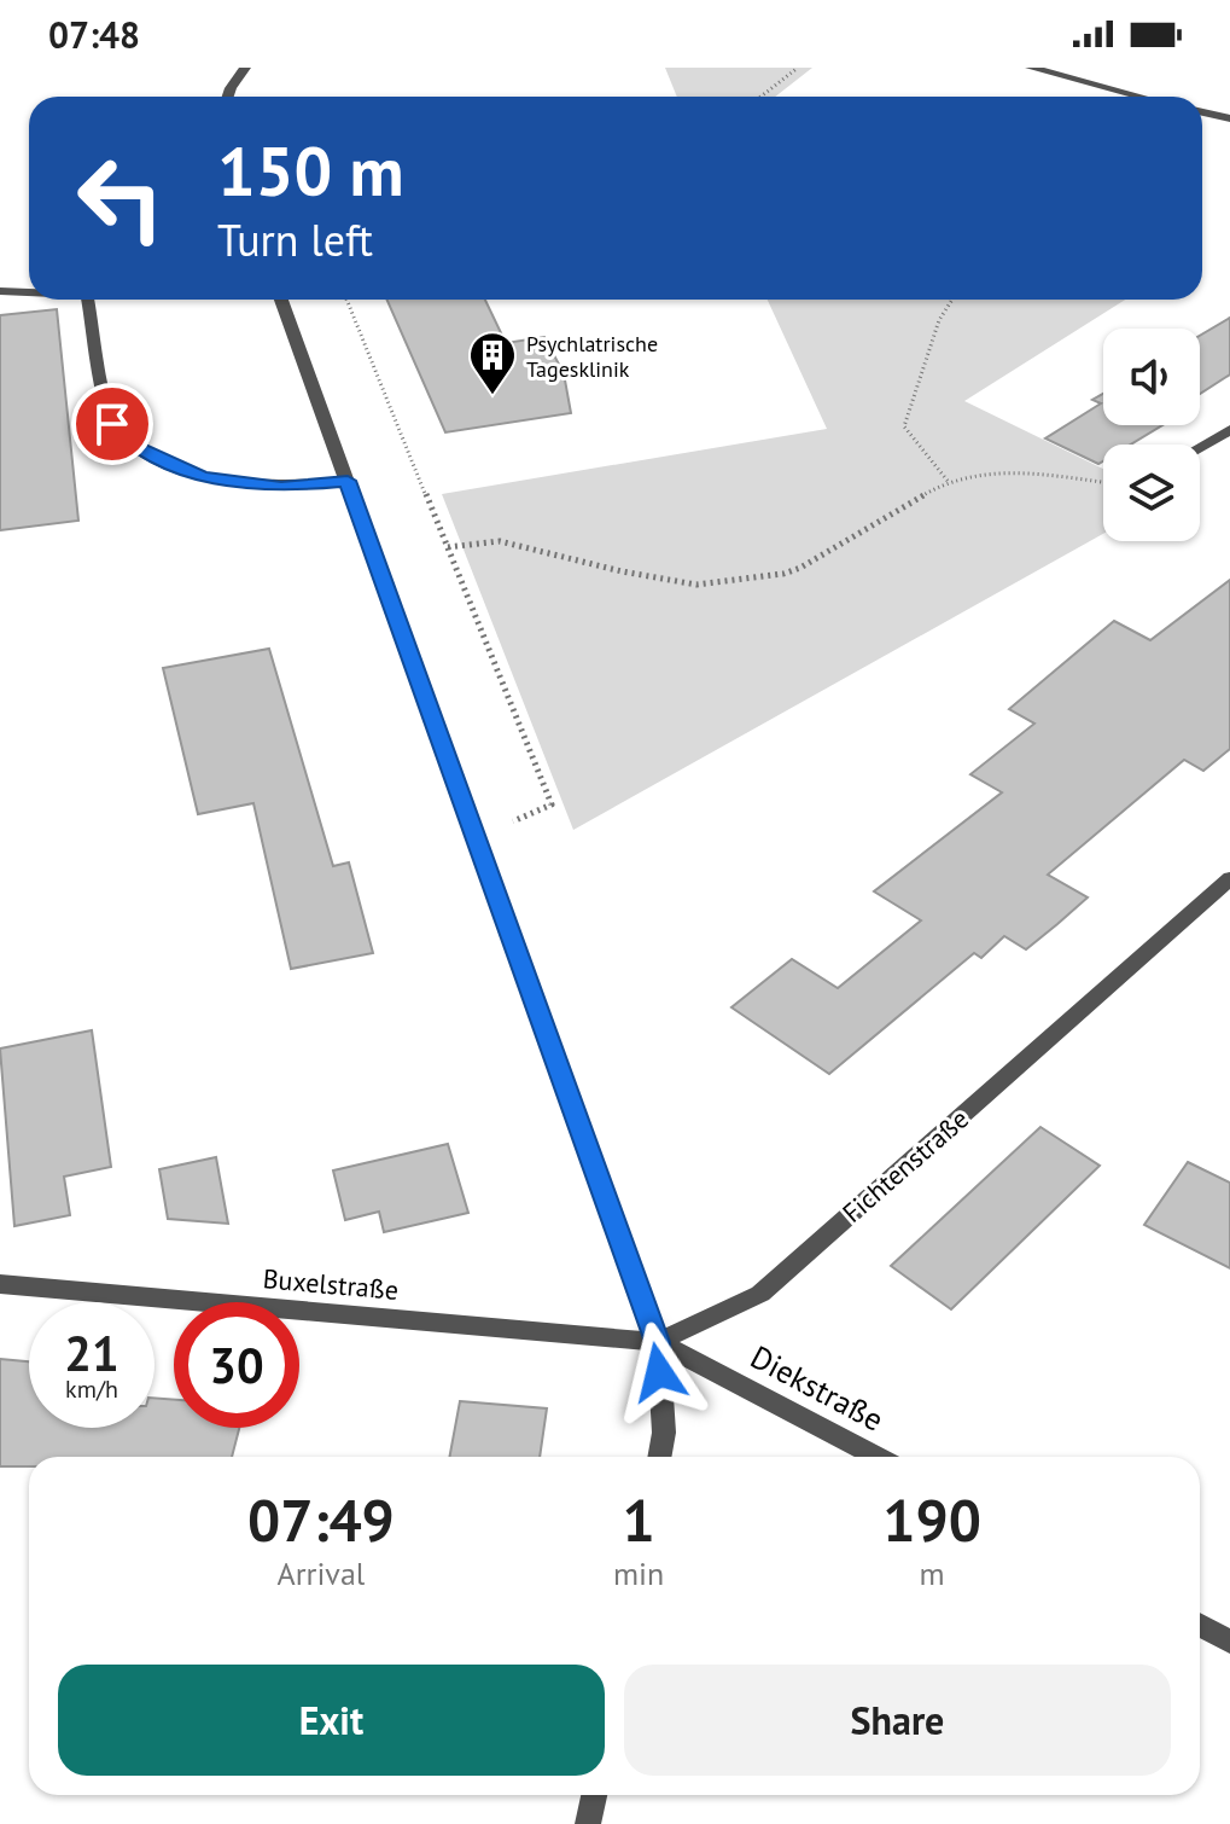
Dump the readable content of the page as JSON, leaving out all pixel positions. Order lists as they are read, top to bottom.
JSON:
{
  "streets": {
    "street": ["Fichtenstraße", "Buxelstraße", "Diekstraße"]
  },
  "crossings": [
    ["Fichtenstraße", "Buxelstraße"],
    ["Fichtenstraße", "Diekstraße"],
    ["Buxelstraße", "Diekstraße"]
  ],
  "places": {
    "building": ["Psychlatrische Tagesklinik"]
  },
  "page": {
    "status": "07:48",
    "turn": ["150 m", "Turn left"],
    "speed": "21 km/h",
    "limit": "30",
    "eta": [
      "07:49",
      "Arrival",
      "1",
      "min",
      "190",
      "m"
    ],
    "buttons": ["Exit", "Share"]
  }
}
